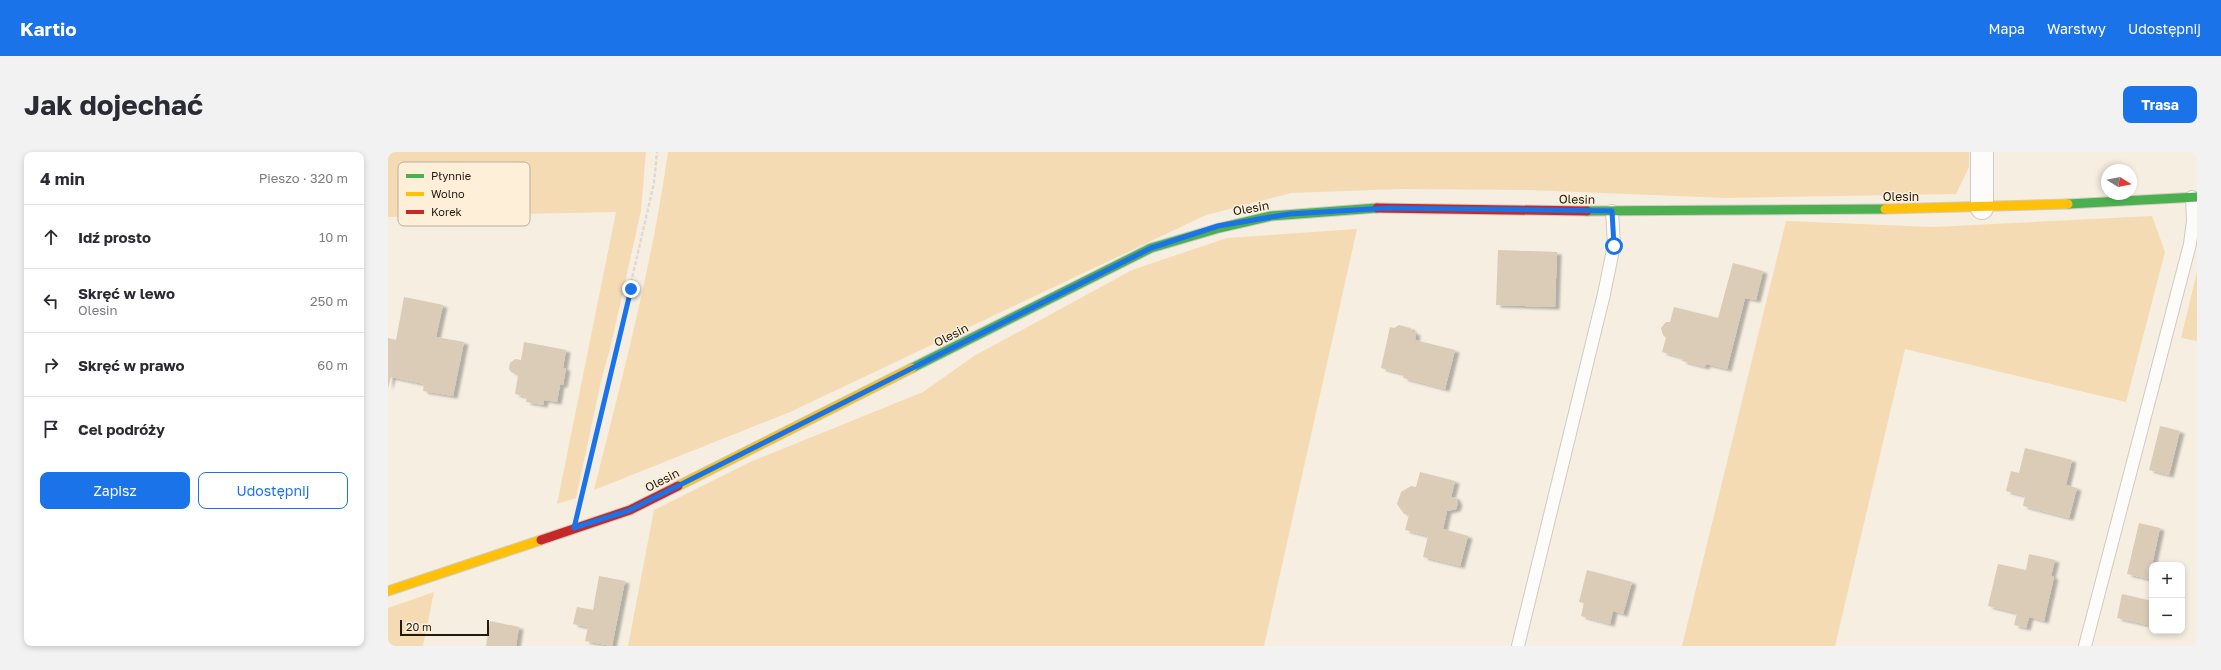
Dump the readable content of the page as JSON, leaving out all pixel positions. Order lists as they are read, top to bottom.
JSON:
{
  "streets": {
    "street": ["Olesin"]
  },
  "legend": ["Płynnie", "Wolno", "Korek"],
  "scale_bar": "20 m",
  "north": "right",
  "page": {
    "header": "Kartio",
    "nav": ["Mapa", "Warstwy", "Udostępnij"],
    "buttons": [
      "Trasa",
      ["Zapisz", "Udostępnij"]
    ],
    "title": "Jak dojechać",
    "heading": ["4 min", "Pieszo · 320 m"],
    "list": [
      ["Idź prosto", "10 m"],
      ["Skręć w lewo", "Olesin", "250 m"],
      ["Skręć w prawo", "60 m"],
      "Cel podróży"
    ],
    "map_buttons": ["+", "−"],
    "scale": "20 m"
  }
}
